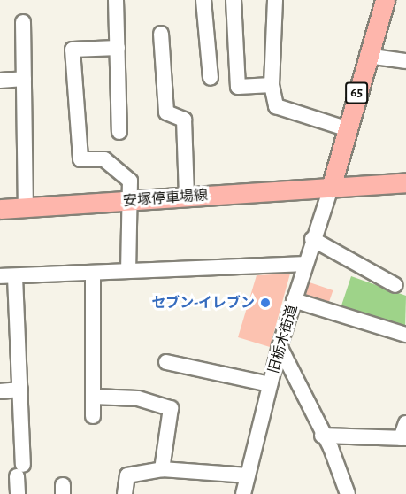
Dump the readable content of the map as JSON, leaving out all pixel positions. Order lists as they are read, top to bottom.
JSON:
{
  "streets": {
    "main road": ["65", "安塚停車場線"],
    "street": ["旧栃木街道"]
  },
  "crossings": [
    ["65", "安塚停車場線"],
    ["65", "旧栃木街道"],
    ["安塚停車場線", "旧栃木街道"]
  ],
  "places": ["セブン-イレブン"]
}
